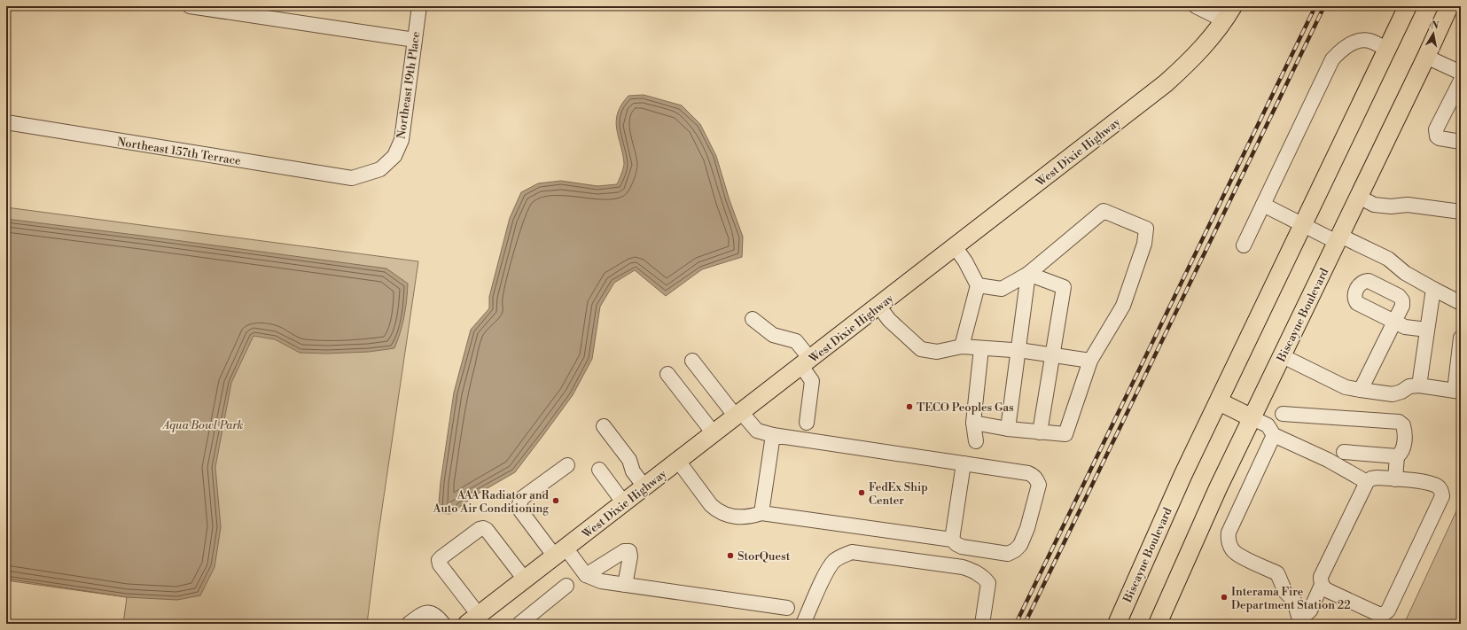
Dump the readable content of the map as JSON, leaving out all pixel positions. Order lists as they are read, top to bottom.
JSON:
{
  "streets": {
    "main road": ["West Dixie Highway", "Biscayne Boulevard"],
    "street": ["Northeast 19th Place", "Northeast 157th Terrace"]
  },
  "crossings": [
    ["Northeast 19th Place", "Northeast 157th Terrace"]
  ],
  "parks": ["Aqua Bowl Park"],
  "places": [
    "TECO Peoples Gas",
    "FedEx Ship Center",
    "AAA Radiator and Auto Air Conditioning",
    "StorQuest",
    "Interama Fire Department Station 22"
  ],
  "north": "top"
}
